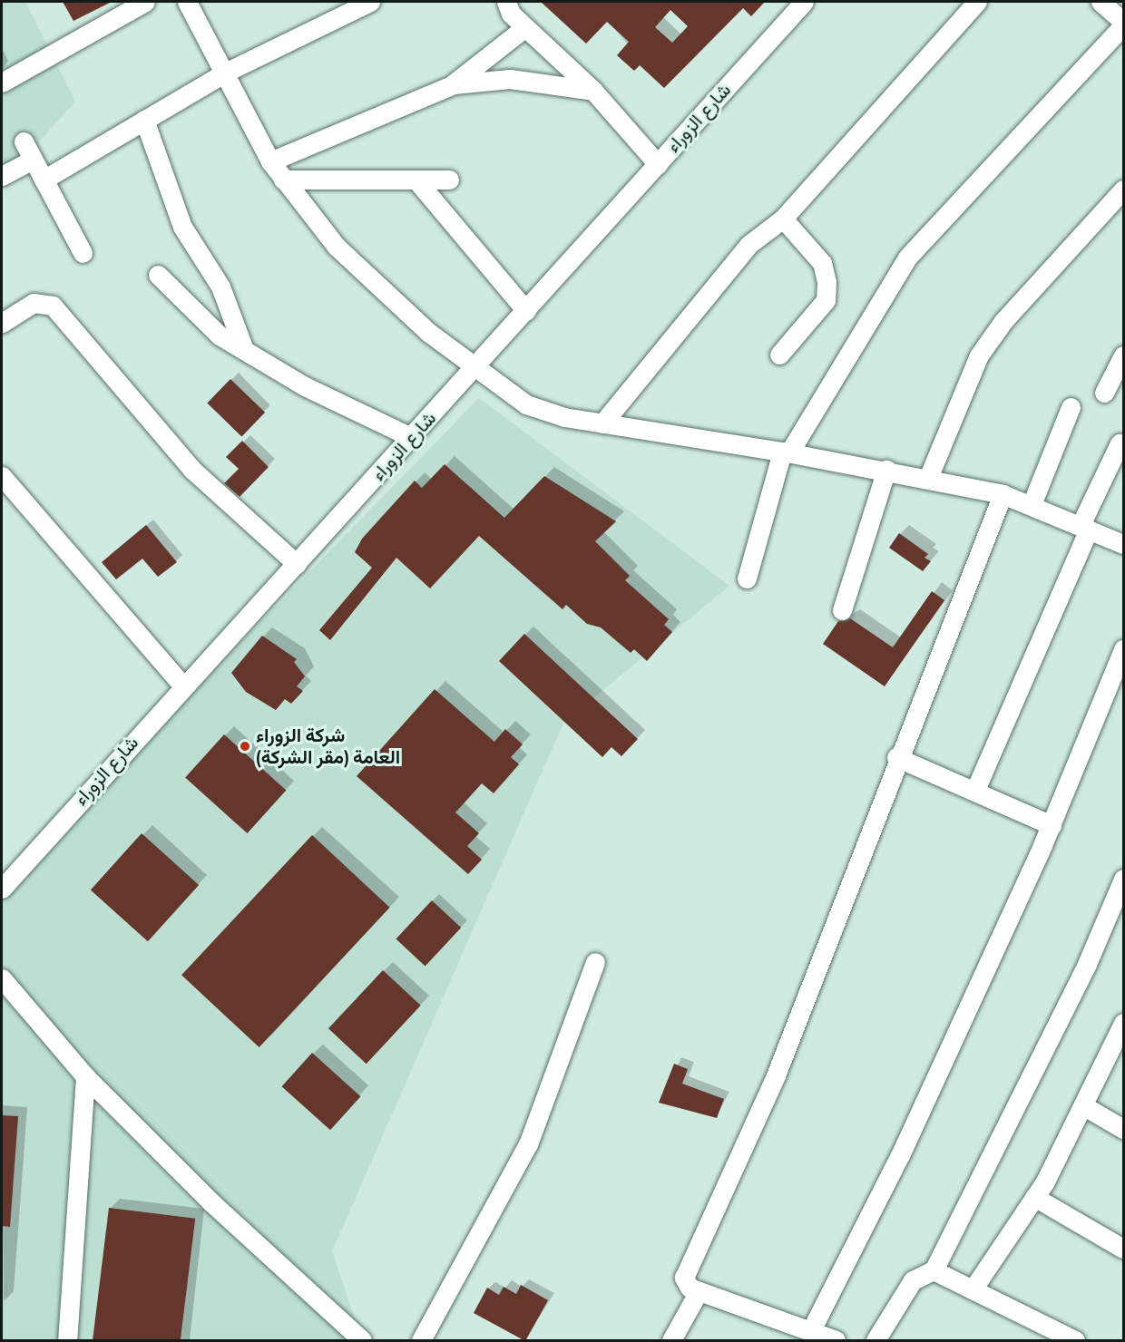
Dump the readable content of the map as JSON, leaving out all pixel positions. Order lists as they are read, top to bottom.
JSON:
{
  "streets": {
    "street": ["شارع الزوراء"]
  },
  "places": ["شركة الزوراء العامة (مقر الشركة)"]
}
